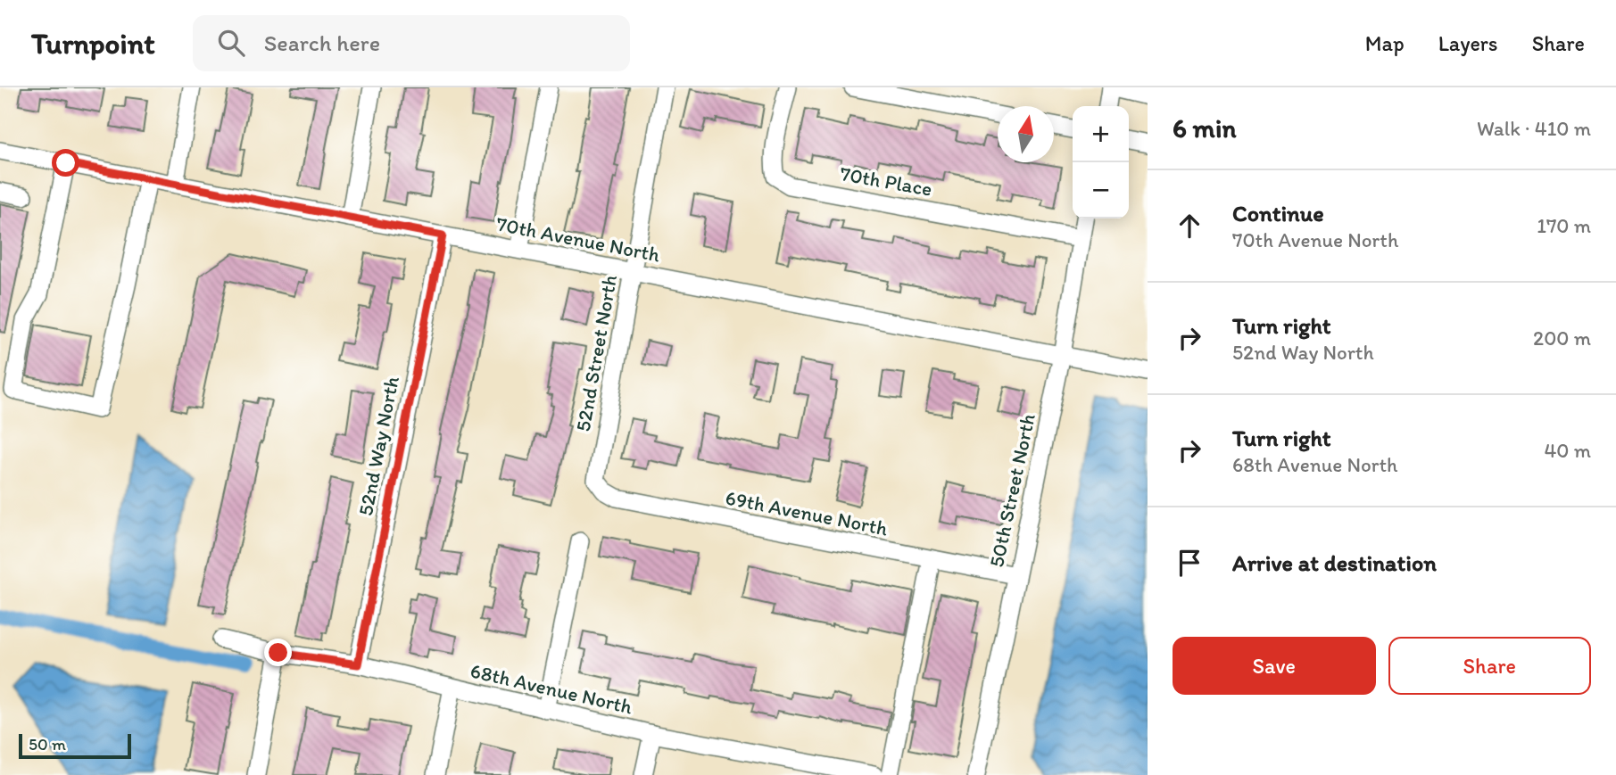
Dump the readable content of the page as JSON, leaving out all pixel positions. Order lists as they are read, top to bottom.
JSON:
{
  "streets": {
    "street": [
      "70th Place",
      "70th Avenue North",
      "52nd Street North",
      "52nd Way North",
      "50th Street North",
      "69th Avenue North",
      "68th Avenue North"
    ]
  },
  "crossings": [
    ["70th Place", "50th Street North"],
    ["70th Avenue North", "52nd Street North"],
    ["70th Avenue North", "52nd Way North"],
    ["70th Avenue North", "50th Street North"],
    ["52nd Street North", "69th Avenue North"],
    ["52nd Way North", "68th Avenue North"],
    ["50th Street North", "69th Avenue North"]
  ],
  "scale_bar": "50 m",
  "north": "top",
  "page": {
    "header": "Turnpoint",
    "search": "Search here",
    "nav": ["Map", "Layers", "Share"],
    "heading": ["6 min", "Walk · 410 m"],
    "map_buttons": ["+", "−"],
    "list": [
      ["Continue", "70th Avenue North", "170 m"],
      ["Turn right", "52nd Way North", "200 m"],
      ["Turn right", "68th Avenue North", "40 m"],
      "Arrive at destination"
    ],
    "buttons": ["Save", "Share"],
    "scale": "50 m"
  }
}
